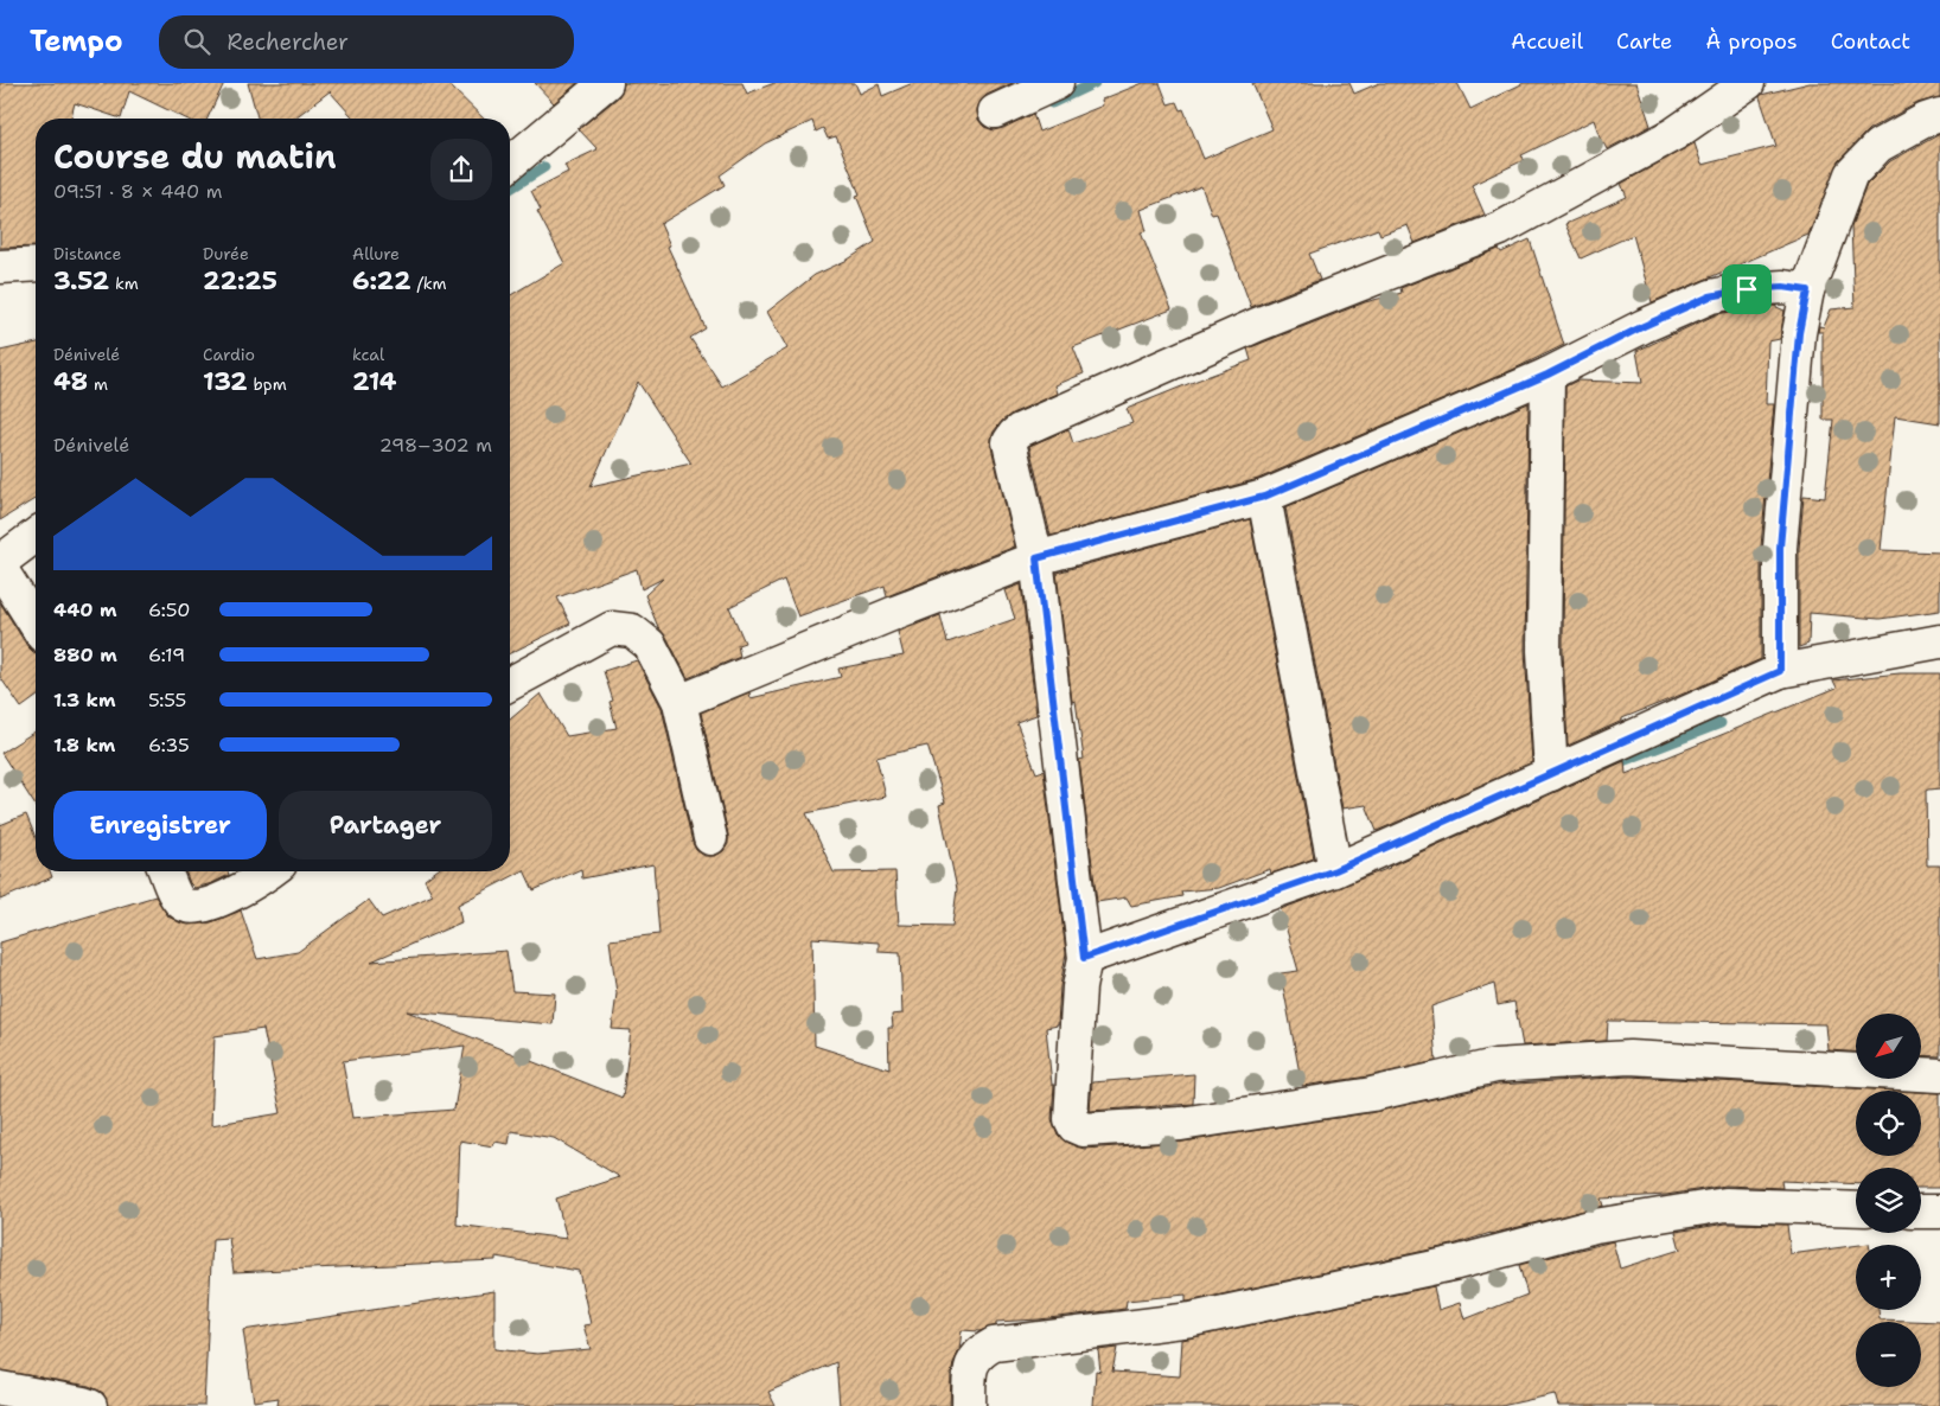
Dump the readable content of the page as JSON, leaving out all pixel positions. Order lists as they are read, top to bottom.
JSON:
{
  "north": "bottom left",
  "page": {
    "header": "Tempo",
    "search": "Rechercher",
    "nav": [
      "Accueil",
      "Carte",
      "À propos",
      "Contact"
    ],
    "heading": ["Course du matin", "09:51 · 8 × 440 m"],
    "stats": [
      ["Distance", "3.52 km"],
      ["Durée", "22:25"],
      ["Allure", "6:22 /km"],
      ["Dénivelé", "48 m"],
      ["Cardio", "132 bpm"],
      ["kcal", "214"]
    ],
    "chart": ["Dénivelé", "298–302 m"],
    "list": [
      {
        "name": "440 m",
        "note": "6:50"
      },
      {
        "name": "880 m",
        "note": "6:19"
      },
      {
        "name": "1.3 km",
        "note": "5:55"
      },
      {
        "name": "1.8 km",
        "note": "6:35"
      }
    ],
    "buttons": ["Enregistrer", "Partager"],
    "map_buttons": ["+", "−"]
  }
}
